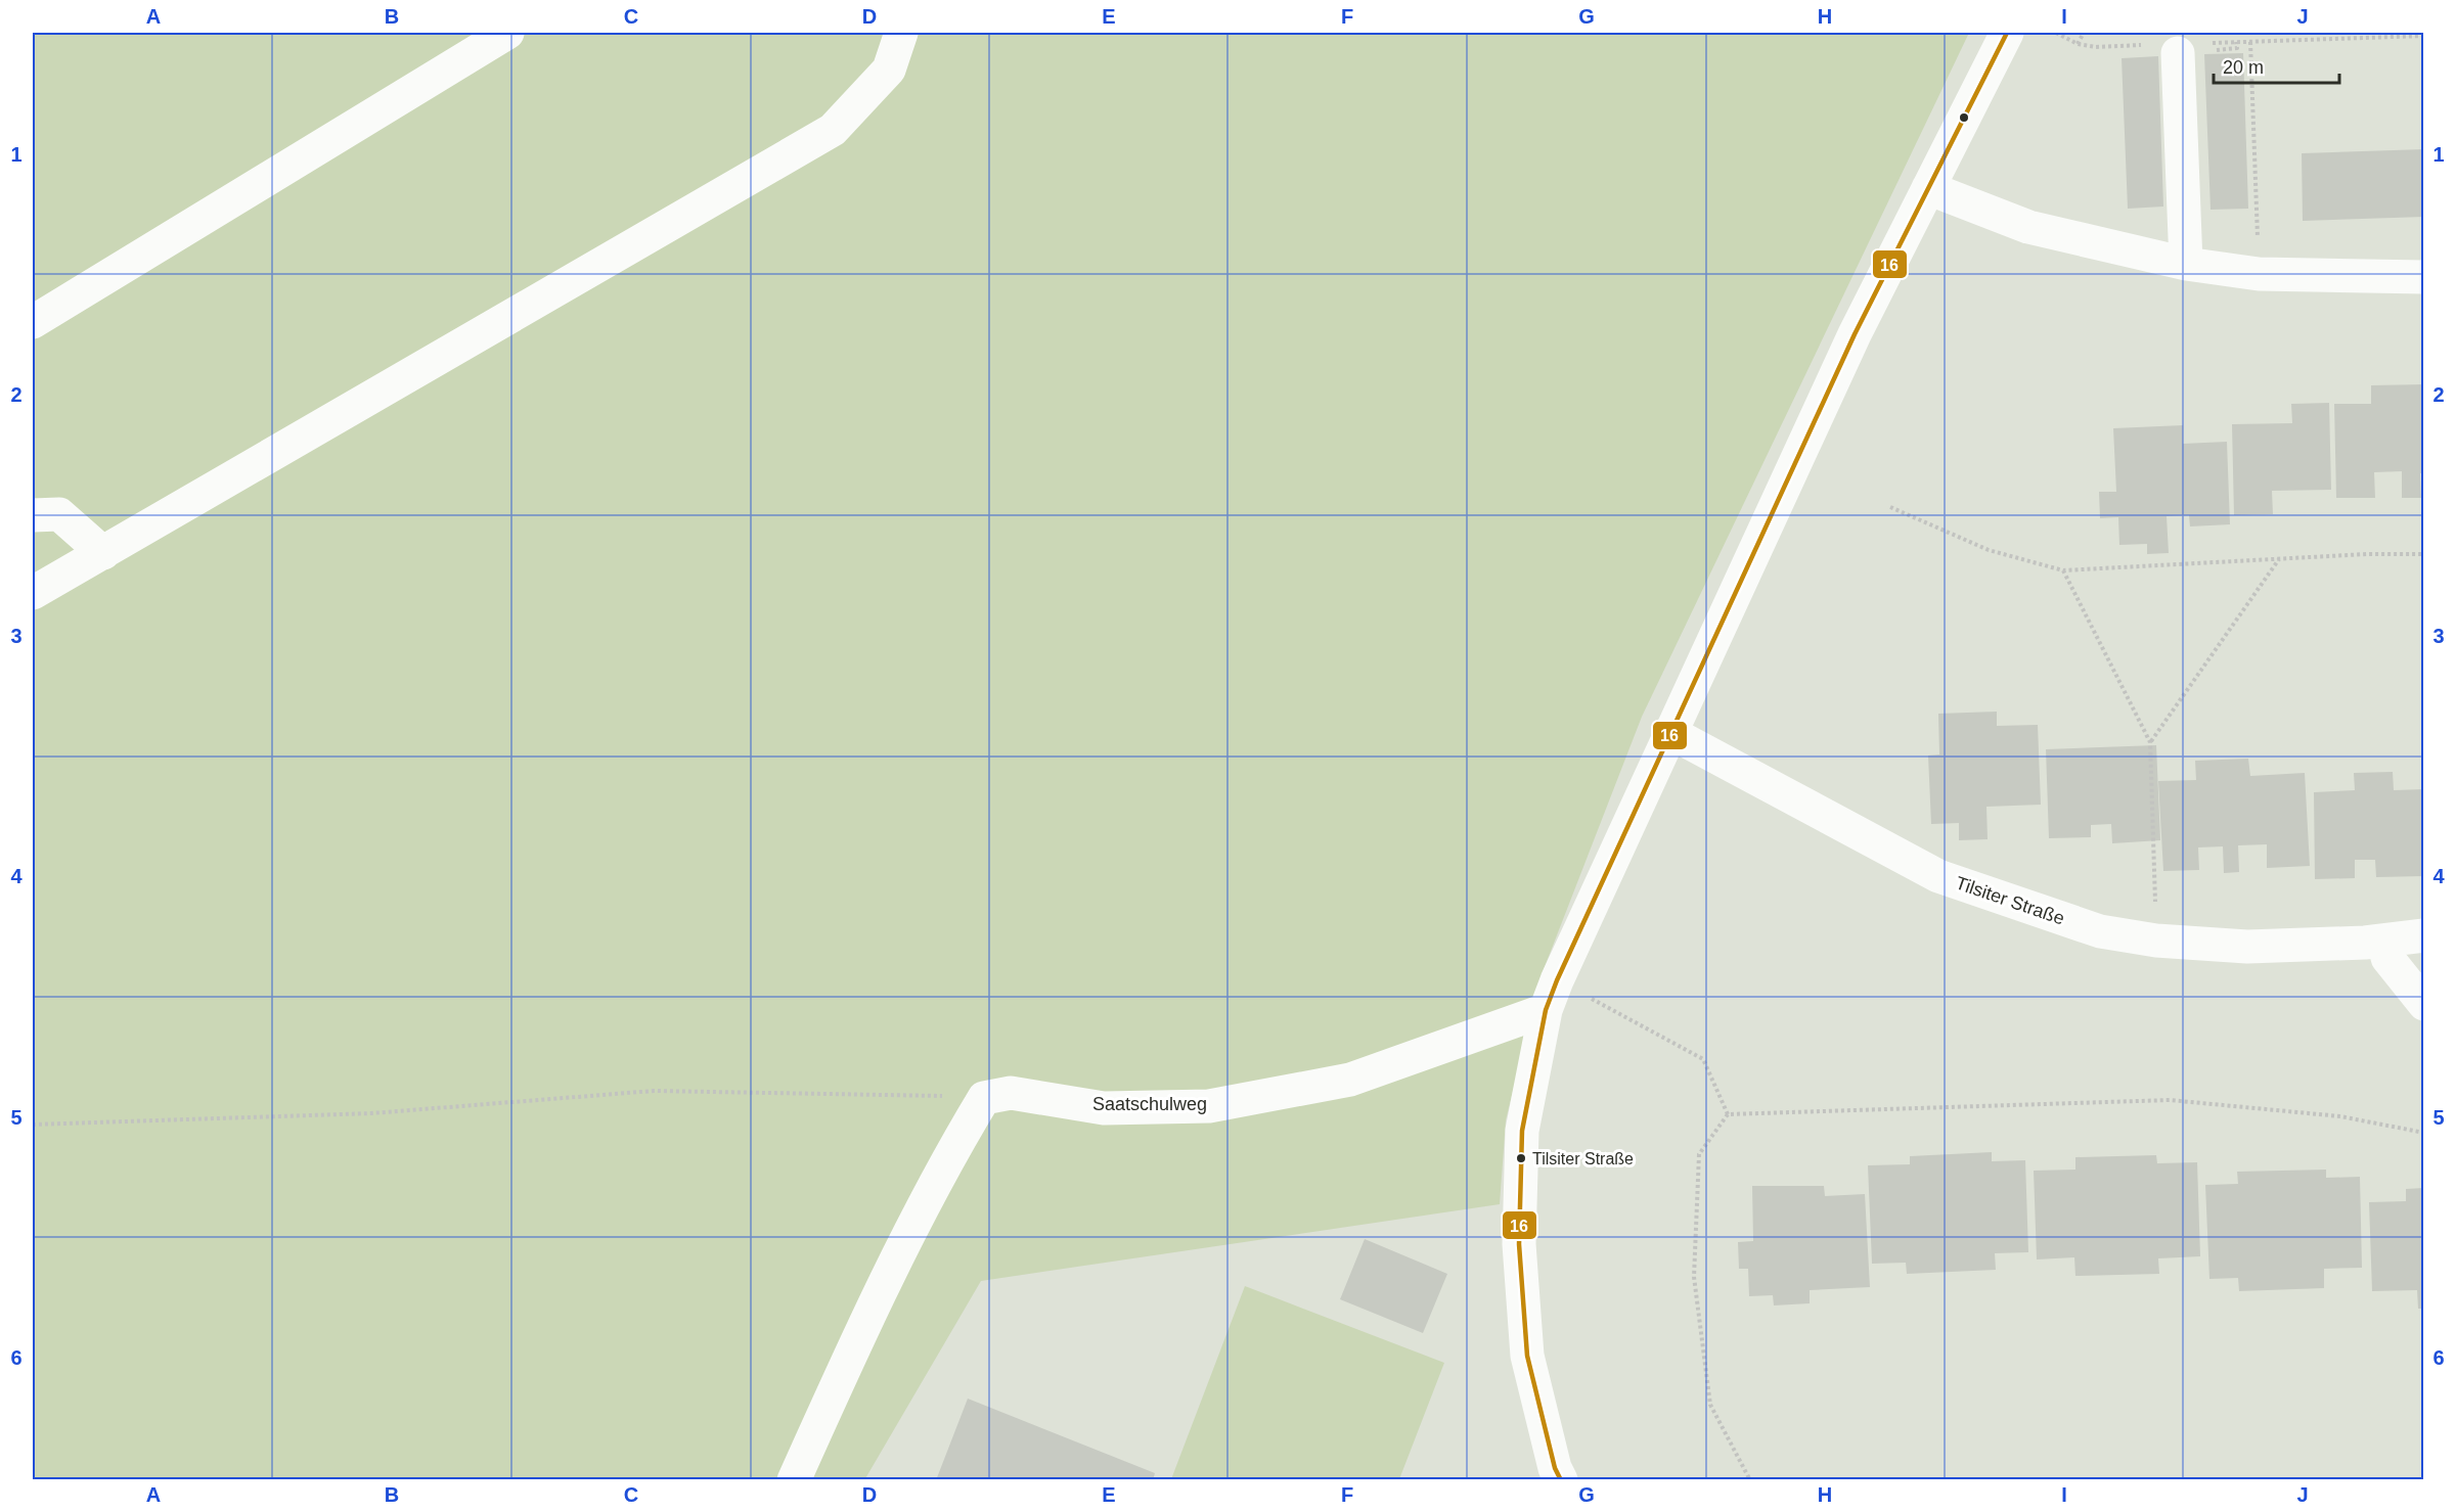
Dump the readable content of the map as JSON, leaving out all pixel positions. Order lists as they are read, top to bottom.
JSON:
{
  "streets": {
    "street": ["Tilsiter Straße", "Saatschulweg"]
  },
  "places": ["Tilsiter Straße"],
  "lines": ["transit line 16"],
  "scale_bar": "20 m",
  "grid": {
    "columns": [
      "A",
      "B",
      "C",
      "D",
      "E",
      "F",
      "G",
      "H",
      "I",
      "J"
    ],
    "rows": [
      "1",
      "2",
      "3",
      "4",
      "5",
      "6"
    ]
  }
}
